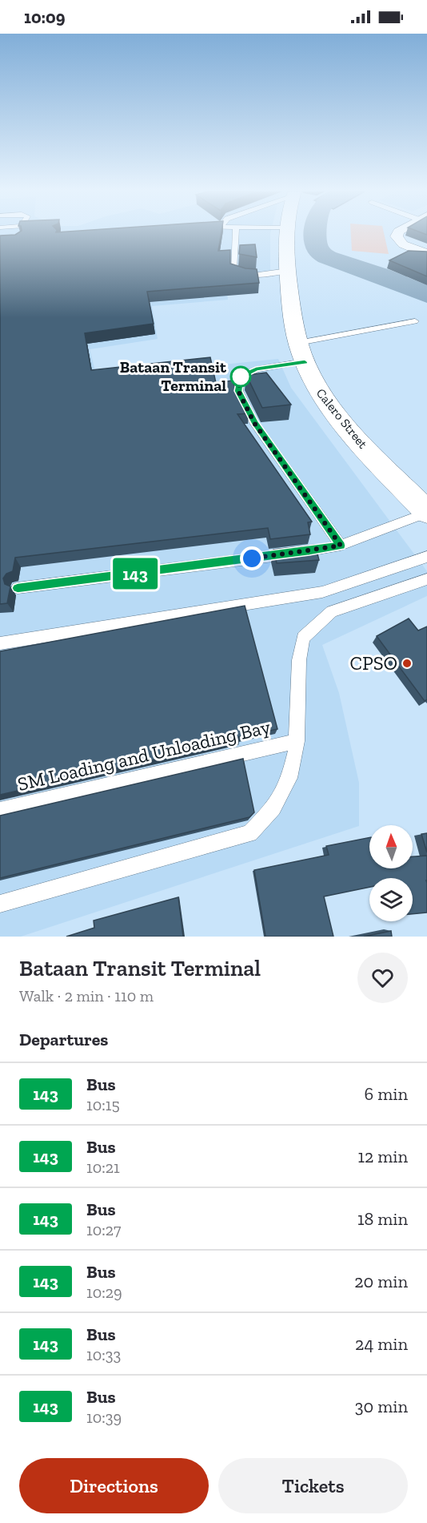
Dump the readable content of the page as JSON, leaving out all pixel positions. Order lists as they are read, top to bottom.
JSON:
{
  "streets": {
    "main road": ["Calero Street"],
    "lane": ["SM Loading and Unloading Bay"]
  },
  "places": ["Bataan Transit Terminal", "CPSO"],
  "lines": ["bus line 143"],
  "north": "top",
  "page": {
    "status": "10:09",
    "on_map": "143",
    "heading": [
      ["Bataan Transit Terminal", "Walk · 2 min · 110 m"],
      "Departures"
    ],
    "list": [
      {
        "mark": "143",
        "name": "Bus",
        "note": "10:15",
        "value": "6 min"
      },
      {
        "mark": "143",
        "name": "Bus",
        "note": "10:21",
        "value": "12 min"
      },
      {
        "mark": "143",
        "name": "Bus",
        "note": "10:27",
        "value": "18 min"
      },
      {
        "mark": "143",
        "name": "Bus",
        "note": "10:29",
        "value": "20 min"
      },
      {
        "mark": "143",
        "name": "Bus",
        "note": "10:33",
        "value": "24 min"
      },
      {
        "mark": "143",
        "name": "Bus",
        "note": "10:39",
        "value": "30 min"
      }
    ],
    "buttons": ["Directions", "Tickets"]
  }
}
